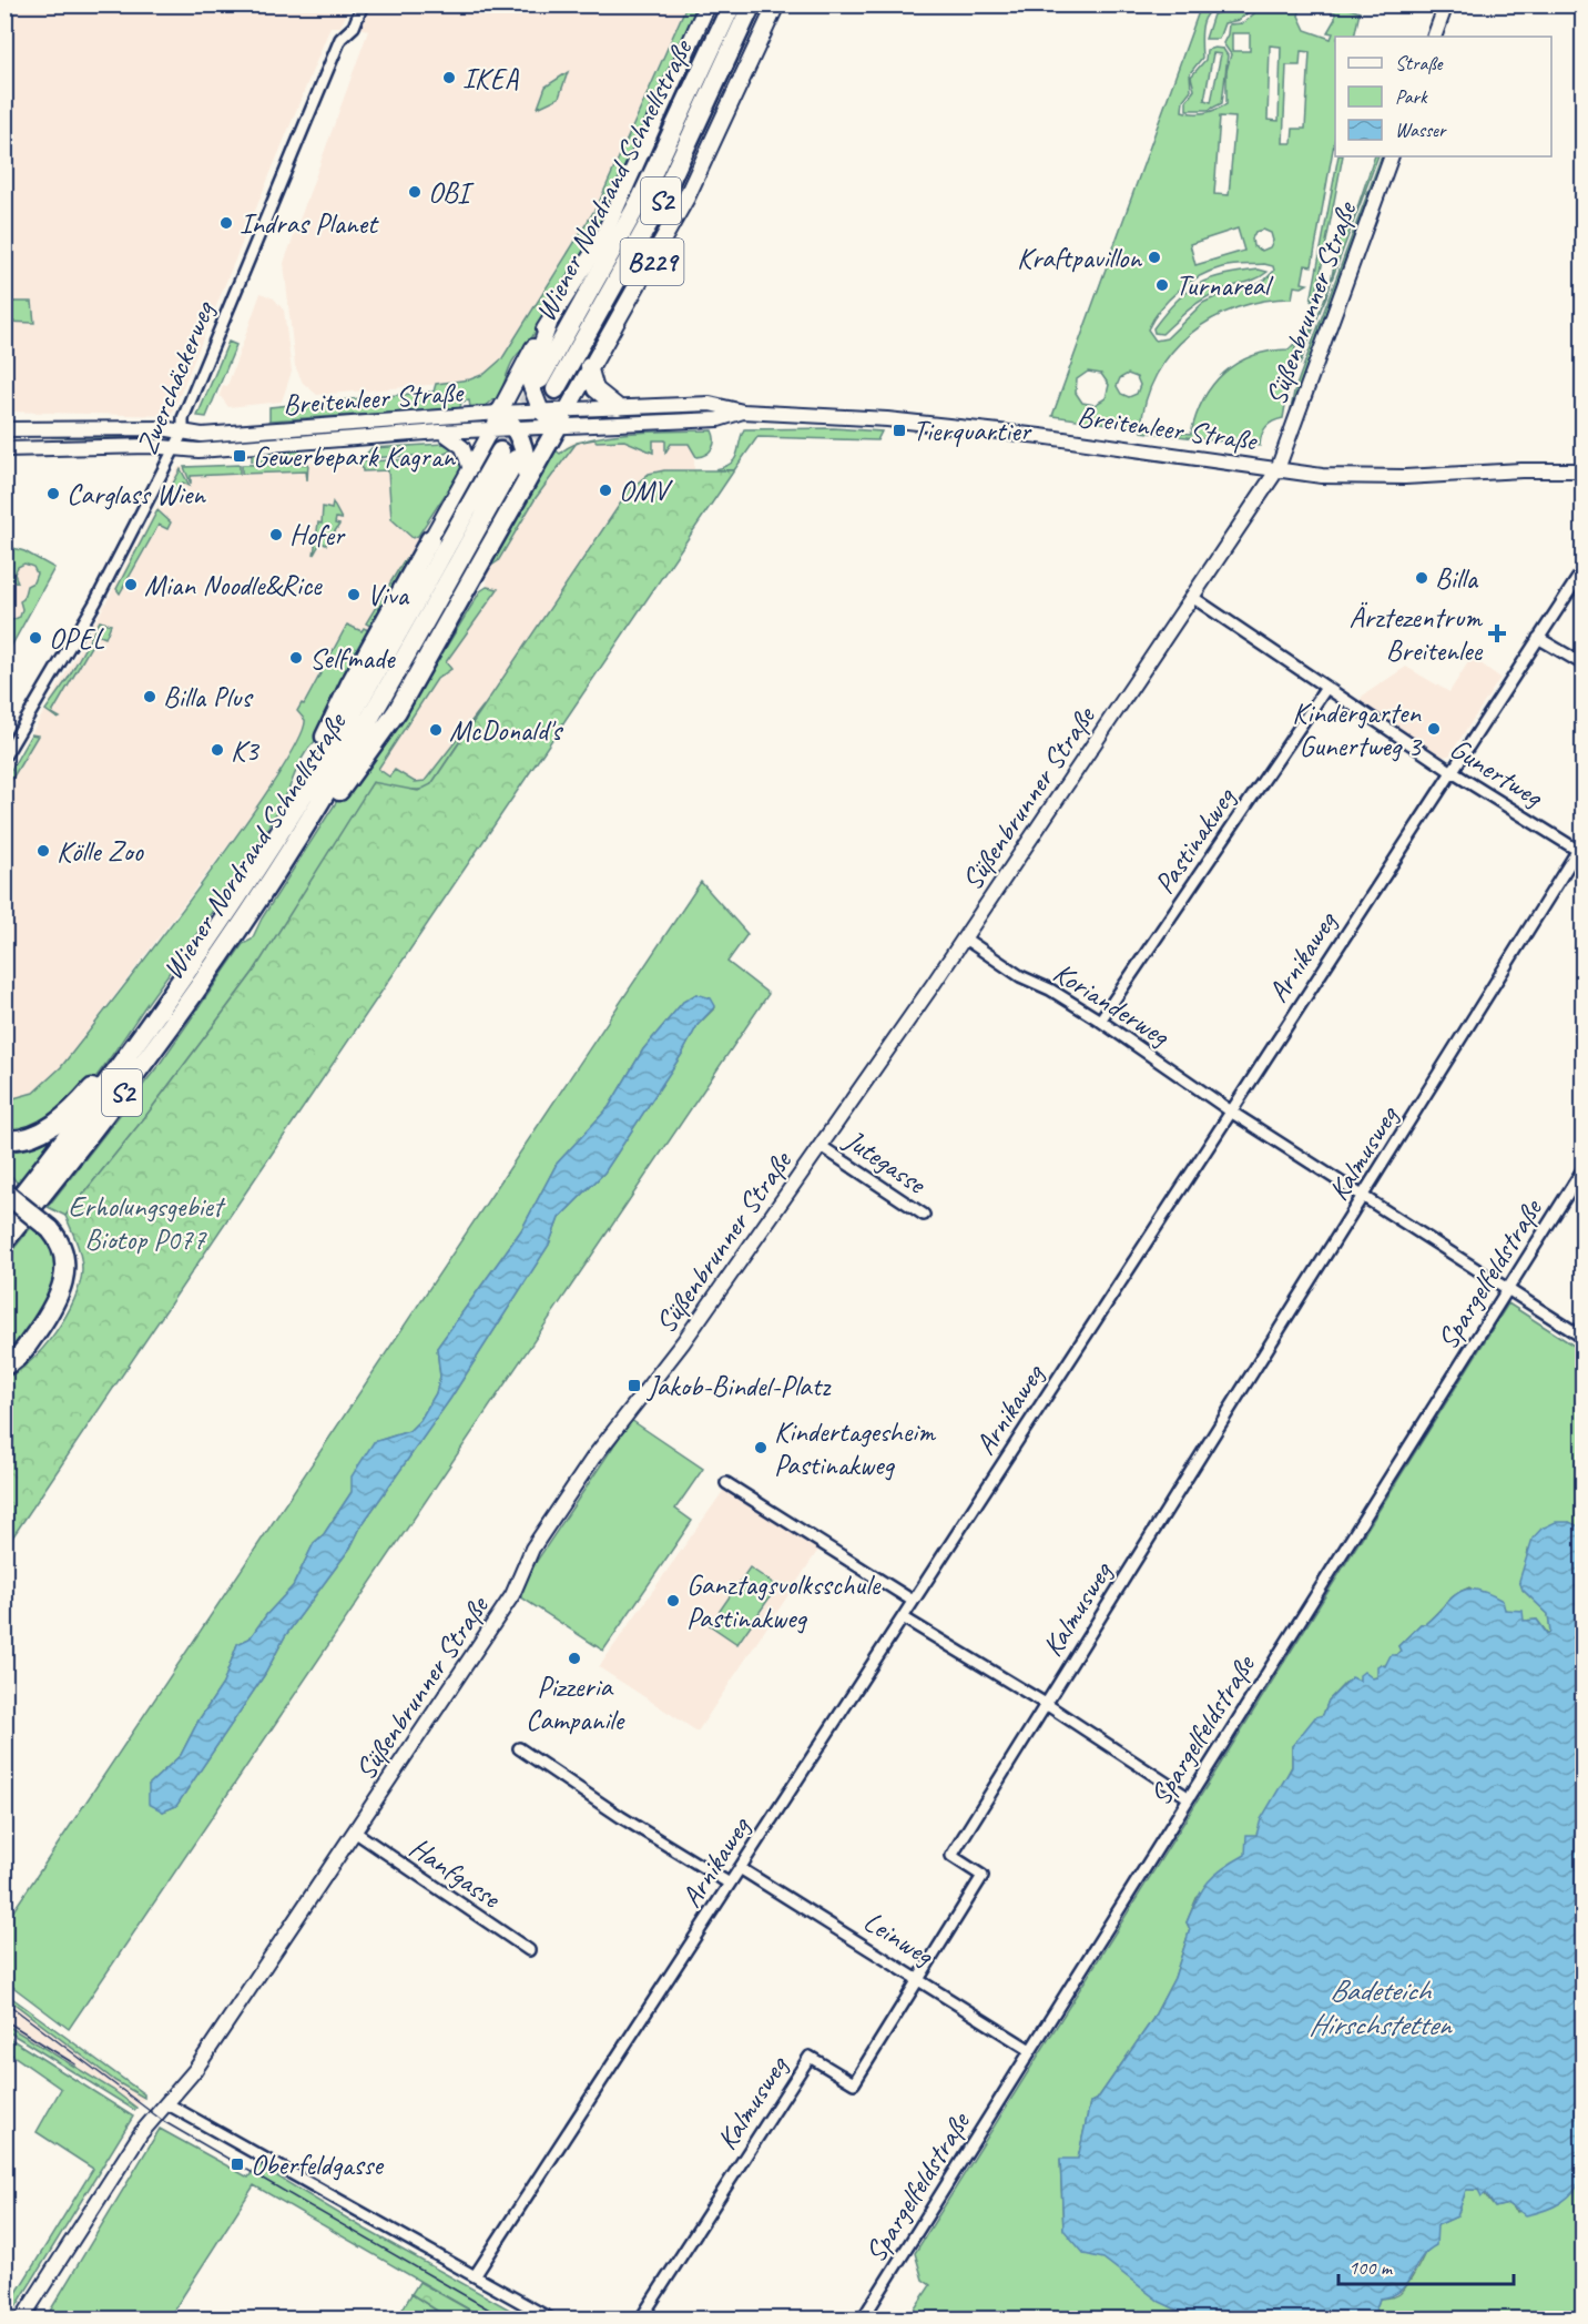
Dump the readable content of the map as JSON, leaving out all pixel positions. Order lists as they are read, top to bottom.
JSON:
{
  "streets": {
    "highway": ["Wiener Nordrand Schnellstraße", "S2"],
    "main road": ["B229"],
    "street": [
      "Süßenbrunner Straße",
      "Zwerchäckerweg",
      "Breitenleer Straße",
      "Gunertweg",
      "Pastinakweg",
      "Arnikaweg",
      "Korianderweg",
      "Kalmusweg",
      "Jutegasse",
      "Spargelfeldstraße",
      "Hanfgasse",
      "Leinweg"
    ]
  },
  "crossings": [
    ["B229", "Breitenleer Straße"],
    ["Süßenbrunner Straße", "Breitenleer Straße"],
    ["Süßenbrunner Straße", "Gunertweg"],
    ["Süßenbrunner Straße", "Korianderweg"],
    ["Süßenbrunner Straße", "Jutegasse"],
    ["Süßenbrunner Straße", "Hanfgasse"],
    ["Zwerchäckerweg", "Breitenleer Straße"],
    ["Gunertweg", "Pastinakweg"],
    ["Gunertweg", "Arnikaweg"],
    ["Gunertweg", "Kalmusweg"],
    ["Pastinakweg", "Korianderweg"],
    ["Arnikaweg", "Korianderweg"],
    ["Arnikaweg", "Leinweg"],
    ["Korianderweg", "Kalmusweg"],
    ["Korianderweg", "Spargelfeldstraße"],
    ["Kalmusweg", "Leinweg"],
    ["Spargelfeldstraße", "Leinweg"]
  ],
  "water": ["Badeteich Hirschstetten"],
  "parks": ["Erholungsgebiet Biotop P077"],
  "places": {
    "other": [
      "IKEA",
      "OBI",
      "Indras Planet",
      "Kraftpavillon",
      "Turnareal",
      "OMV",
      "Carglass Wien",
      "Hofer",
      "Billa",
      "Mian Noodle&Rice",
      "Viva",
      "OPEL",
      "Selfmade",
      "Billa Plus",
      "Kindergarten Gunertweg 3",
      "McDonald's",
      "K3",
      "Kölle Zoo",
      "Kindertagesheim Pastinakweg",
      "Ganztagsvolksschule Pastinakweg",
      "Pizzeria Campanile"
    ],
    "transit": [
      "Tierquartier",
      "Gewerbepark Kagran",
      "Jakob-Bindel-Platz",
      "Oberfeldgasse"
    ],
    "health": ["Ärztezentrum Breitenlee"]
  },
  "legend": ["Straße", "Park", "Wasser"],
  "scale_bar": "100 m"
}
